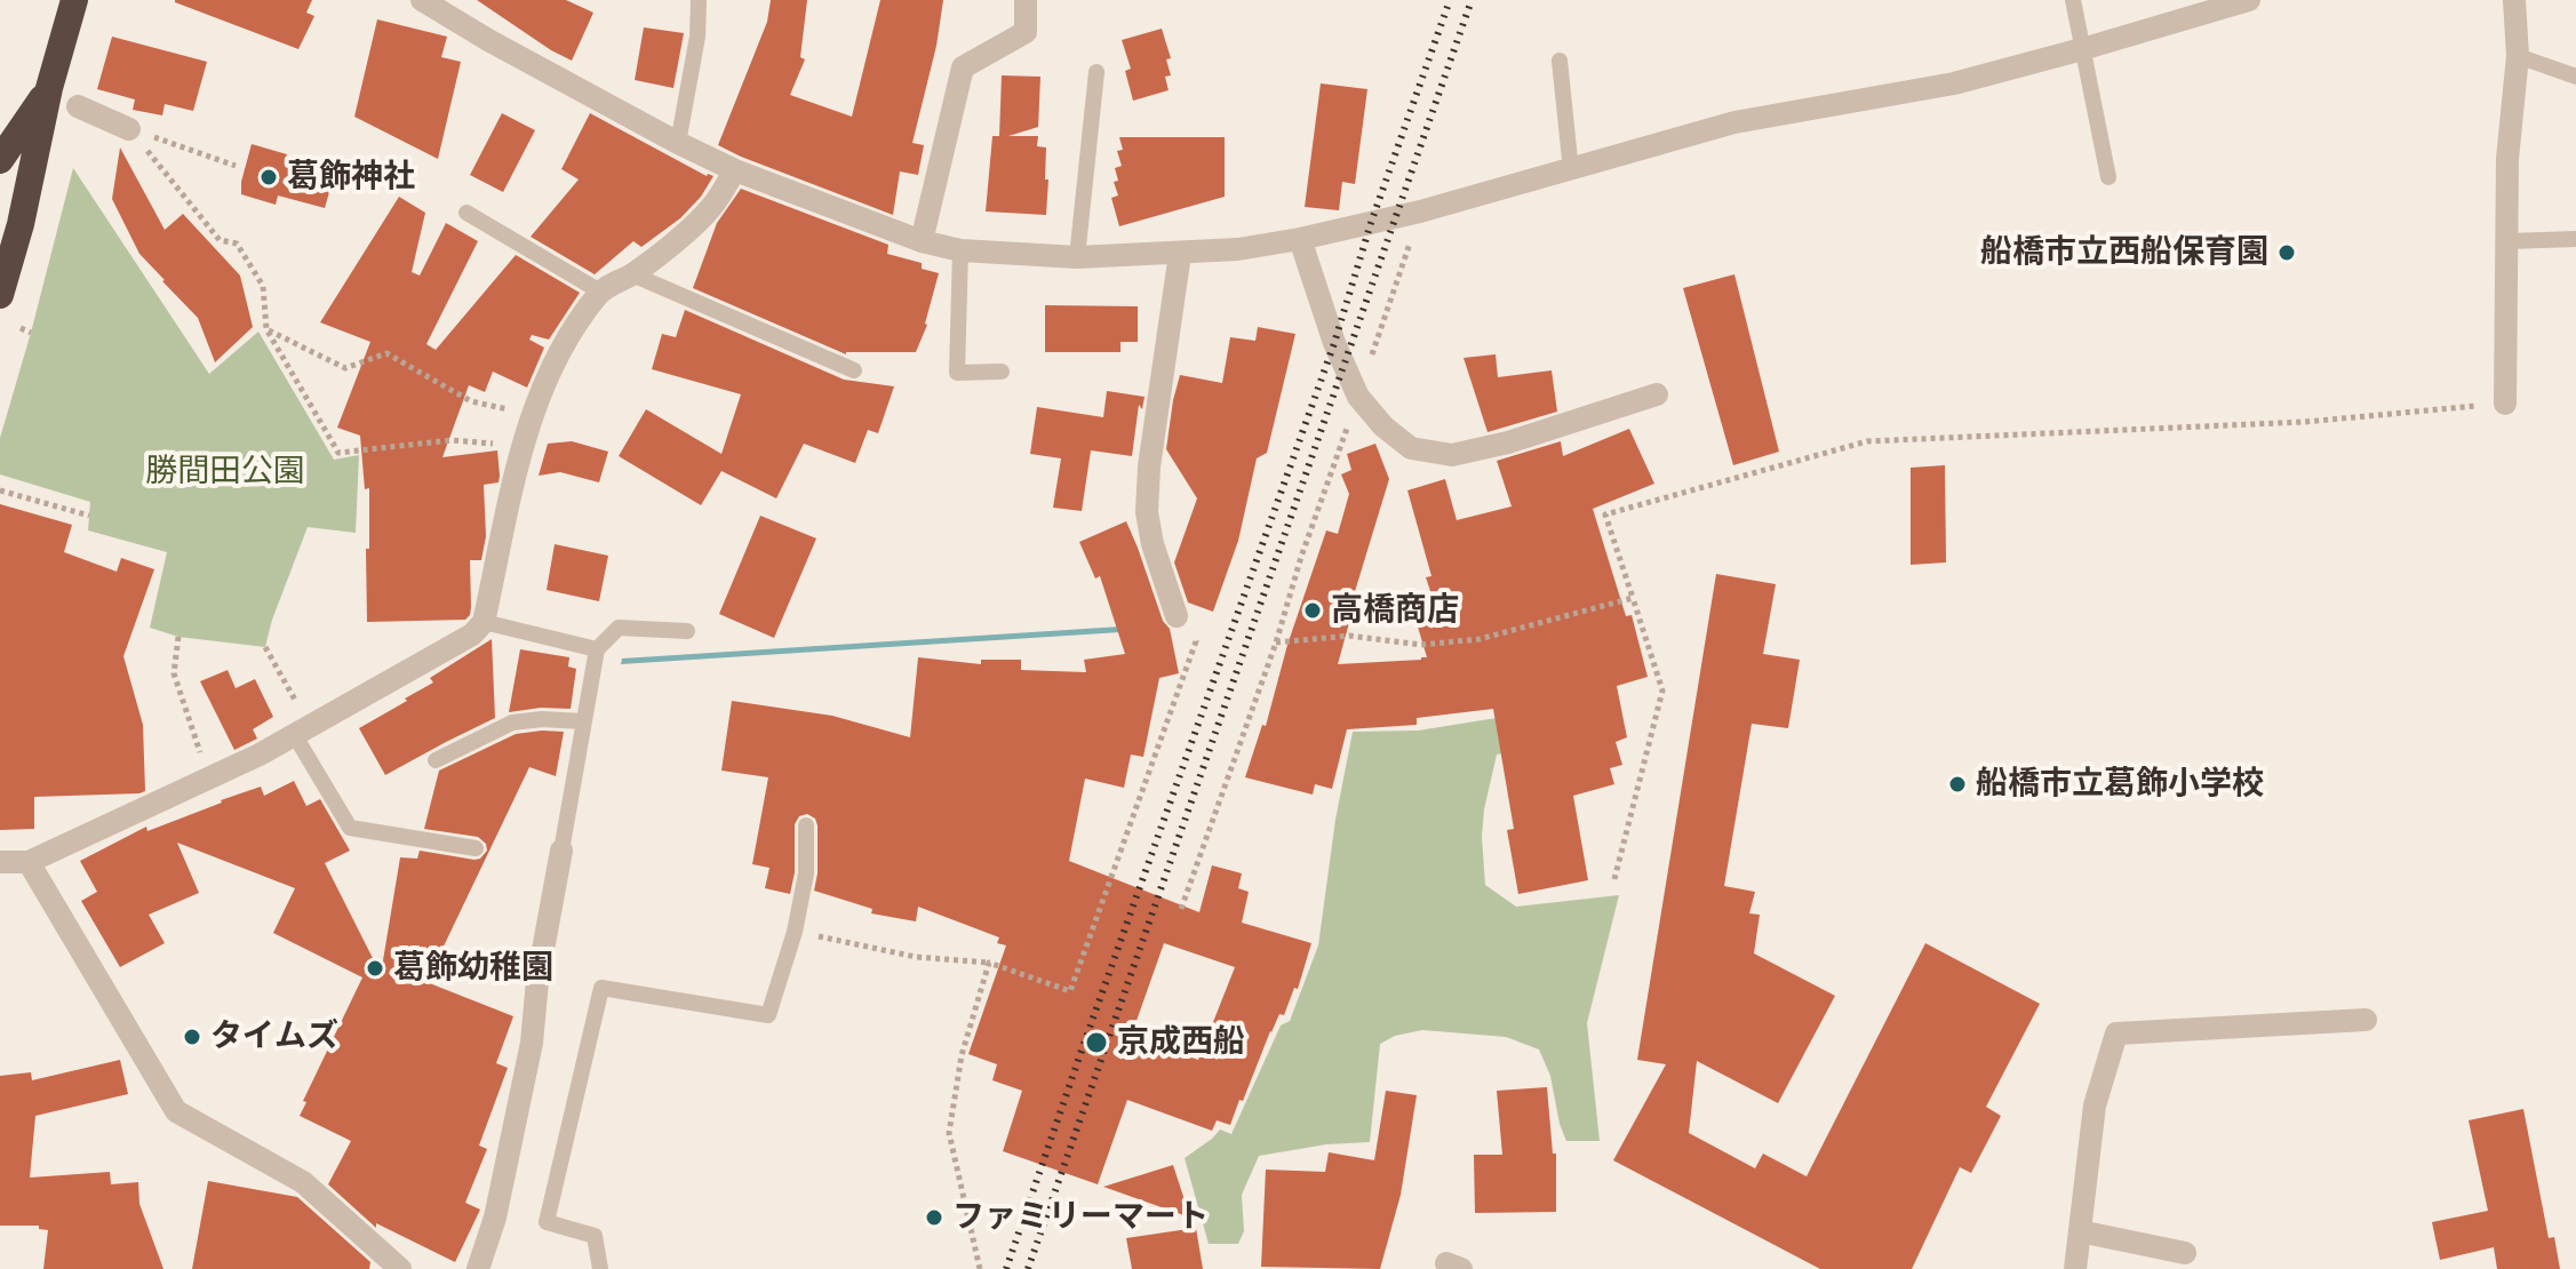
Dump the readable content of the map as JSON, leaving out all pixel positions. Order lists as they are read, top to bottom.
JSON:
{
  "parks": ["勝間田公園"],
  "places": [
    "葛飾神社",
    "船橋市立西船保育園",
    "高橋商店",
    "船橋市立葛飾小学校",
    "葛飾幼稚園",
    "タイムズ",
    "京成西船",
    "ファミリーマート"
  ]
}
